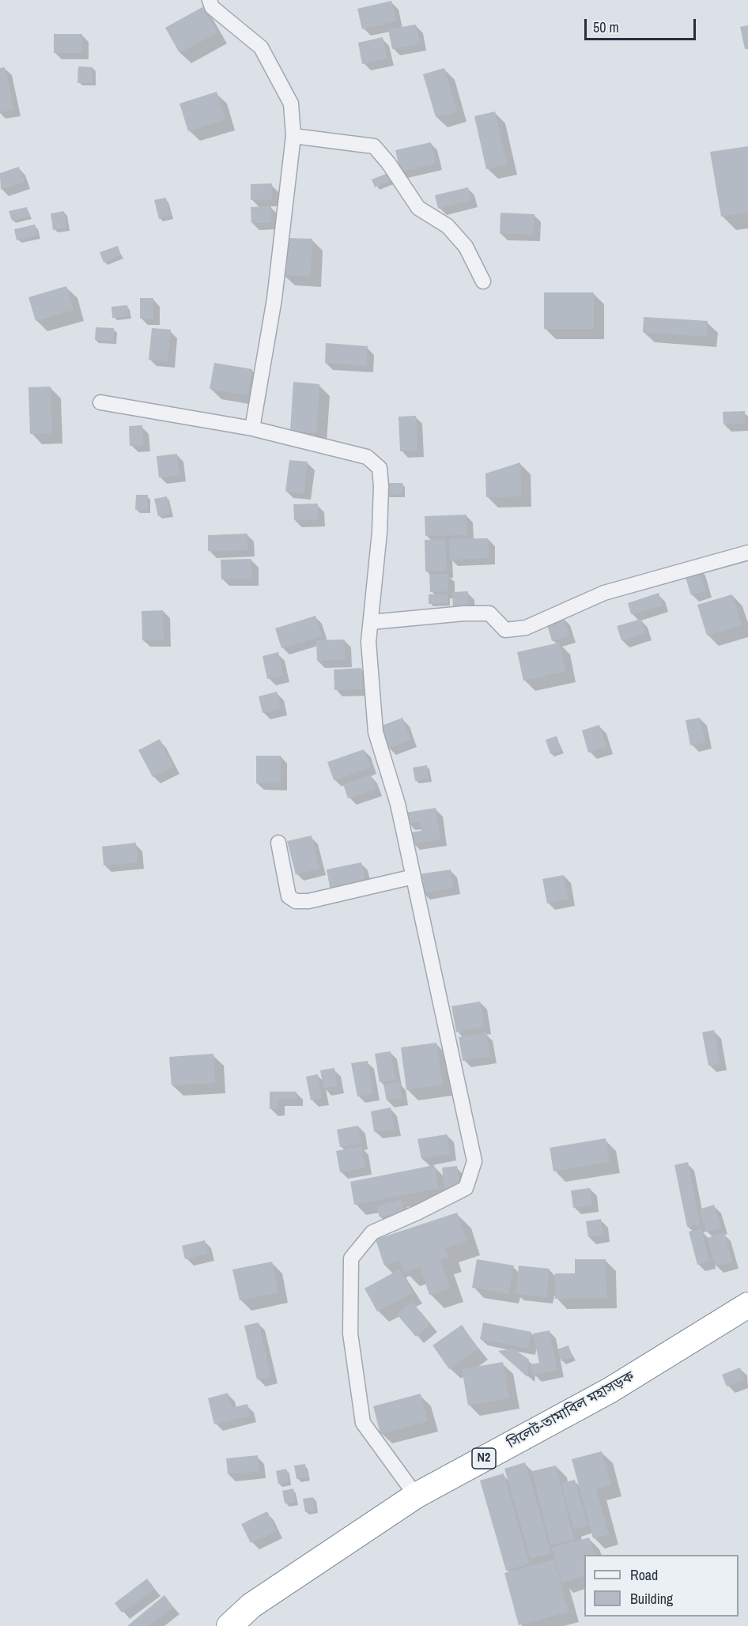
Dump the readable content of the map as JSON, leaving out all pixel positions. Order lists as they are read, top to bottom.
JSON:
{
  "streets": {
    "highway": ["সিলেট-তামাবিল মহাসড়ক", "N2"]
  },
  "legend": ["Road", "Building"],
  "scale_bar": "50 m"
}
